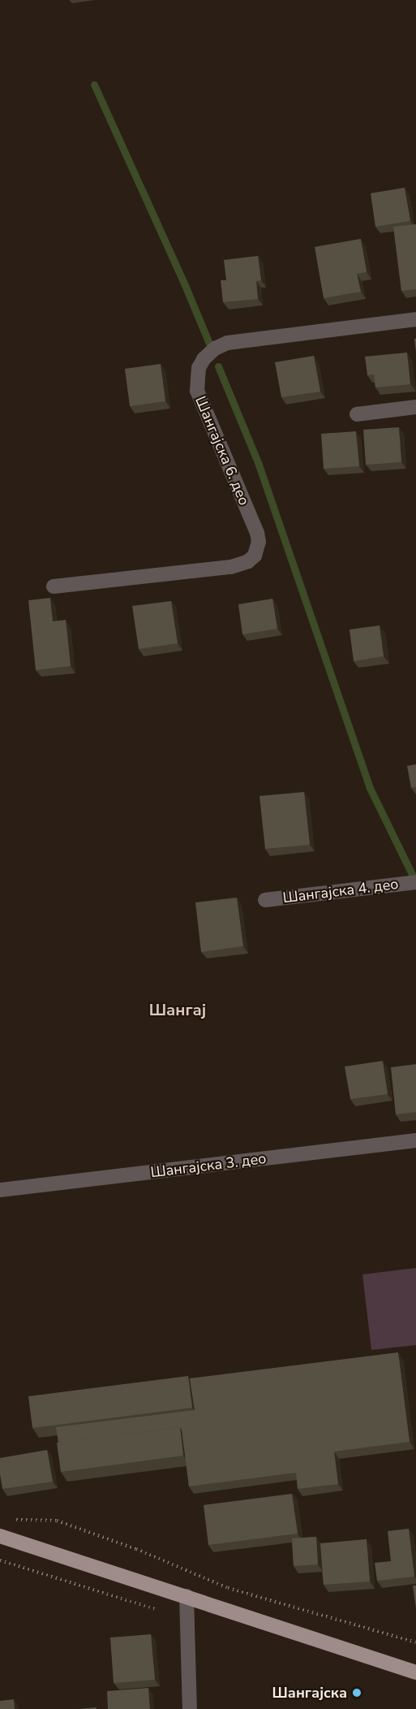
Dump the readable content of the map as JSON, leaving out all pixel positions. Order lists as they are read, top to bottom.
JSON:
{
  "streets": {
    "street": ["Шангајска 6. део", "Шангајска 4. део", "Шангајска 3. део"]
  },
  "districts": ["Шангај"],
  "places": ["Шангајска"]
}
